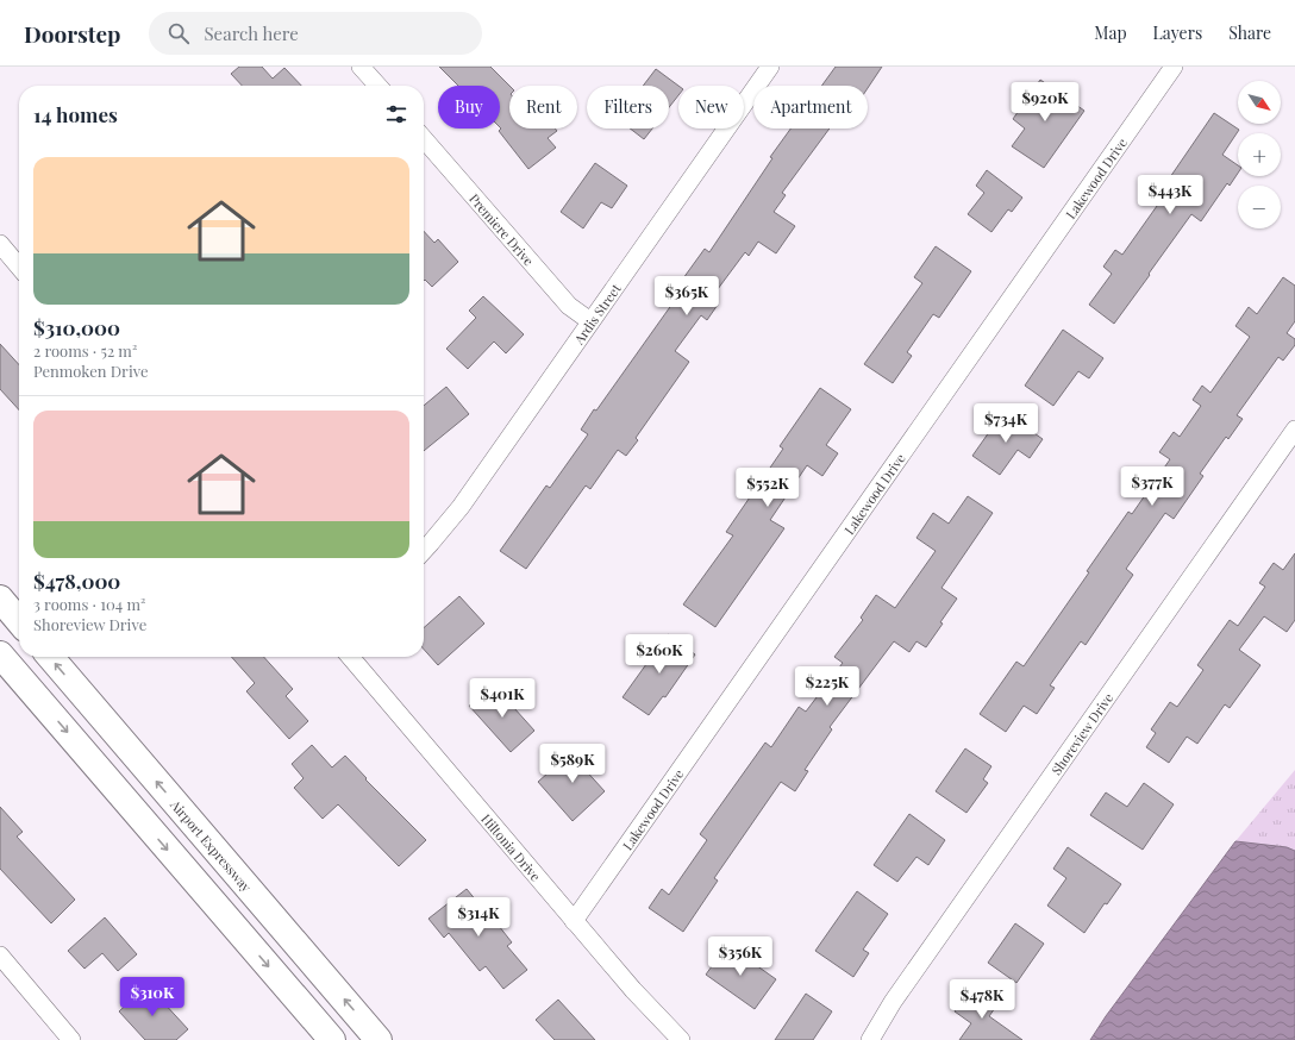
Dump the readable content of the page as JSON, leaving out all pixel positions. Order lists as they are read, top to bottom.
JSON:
{
  "streets": {
    "main road": ["Airport Expressway"],
    "street": [
      "Lakewood Drive",
      "Premiere Drive",
      "Ardis Street",
      "Shoreview Drive",
      "Hiltonia Drive"
    ]
  },
  "crossings": [
    ["Lakewood Drive", "Hiltonia Drive"],
    ["Premiere Drive", "Ardis Street"]
  ],
  "north": "bottom right",
  "page": {
    "header": "Doorstep",
    "search": "Search here",
    "nav": ["Map", "Layers", "Share"],
    "map_buttons": ["+", "−"],
    "price": [
      "$920K",
      "$443K",
      "$365K",
      "$734K",
      "$377K",
      "$552K",
      "$260K",
      "$225K",
      "$401K",
      "$589K",
      "$314K",
      "$356K",
      "$310K",
      "$478K"
    ],
    "chip": [
      "Buy",
      "Rent",
      "Filters",
      "New",
      "Apartment"
    ],
    "heading": "14 homes",
    "list": [
      {
        "name": "$310,000",
        "note": "2 rooms · 52 m² · Penmoken Drive"
      },
      {
        "name": "$478,000",
        "note": "3 rooms · 104 m² · Shoreview Drive"
      }
    ]
  }
}
